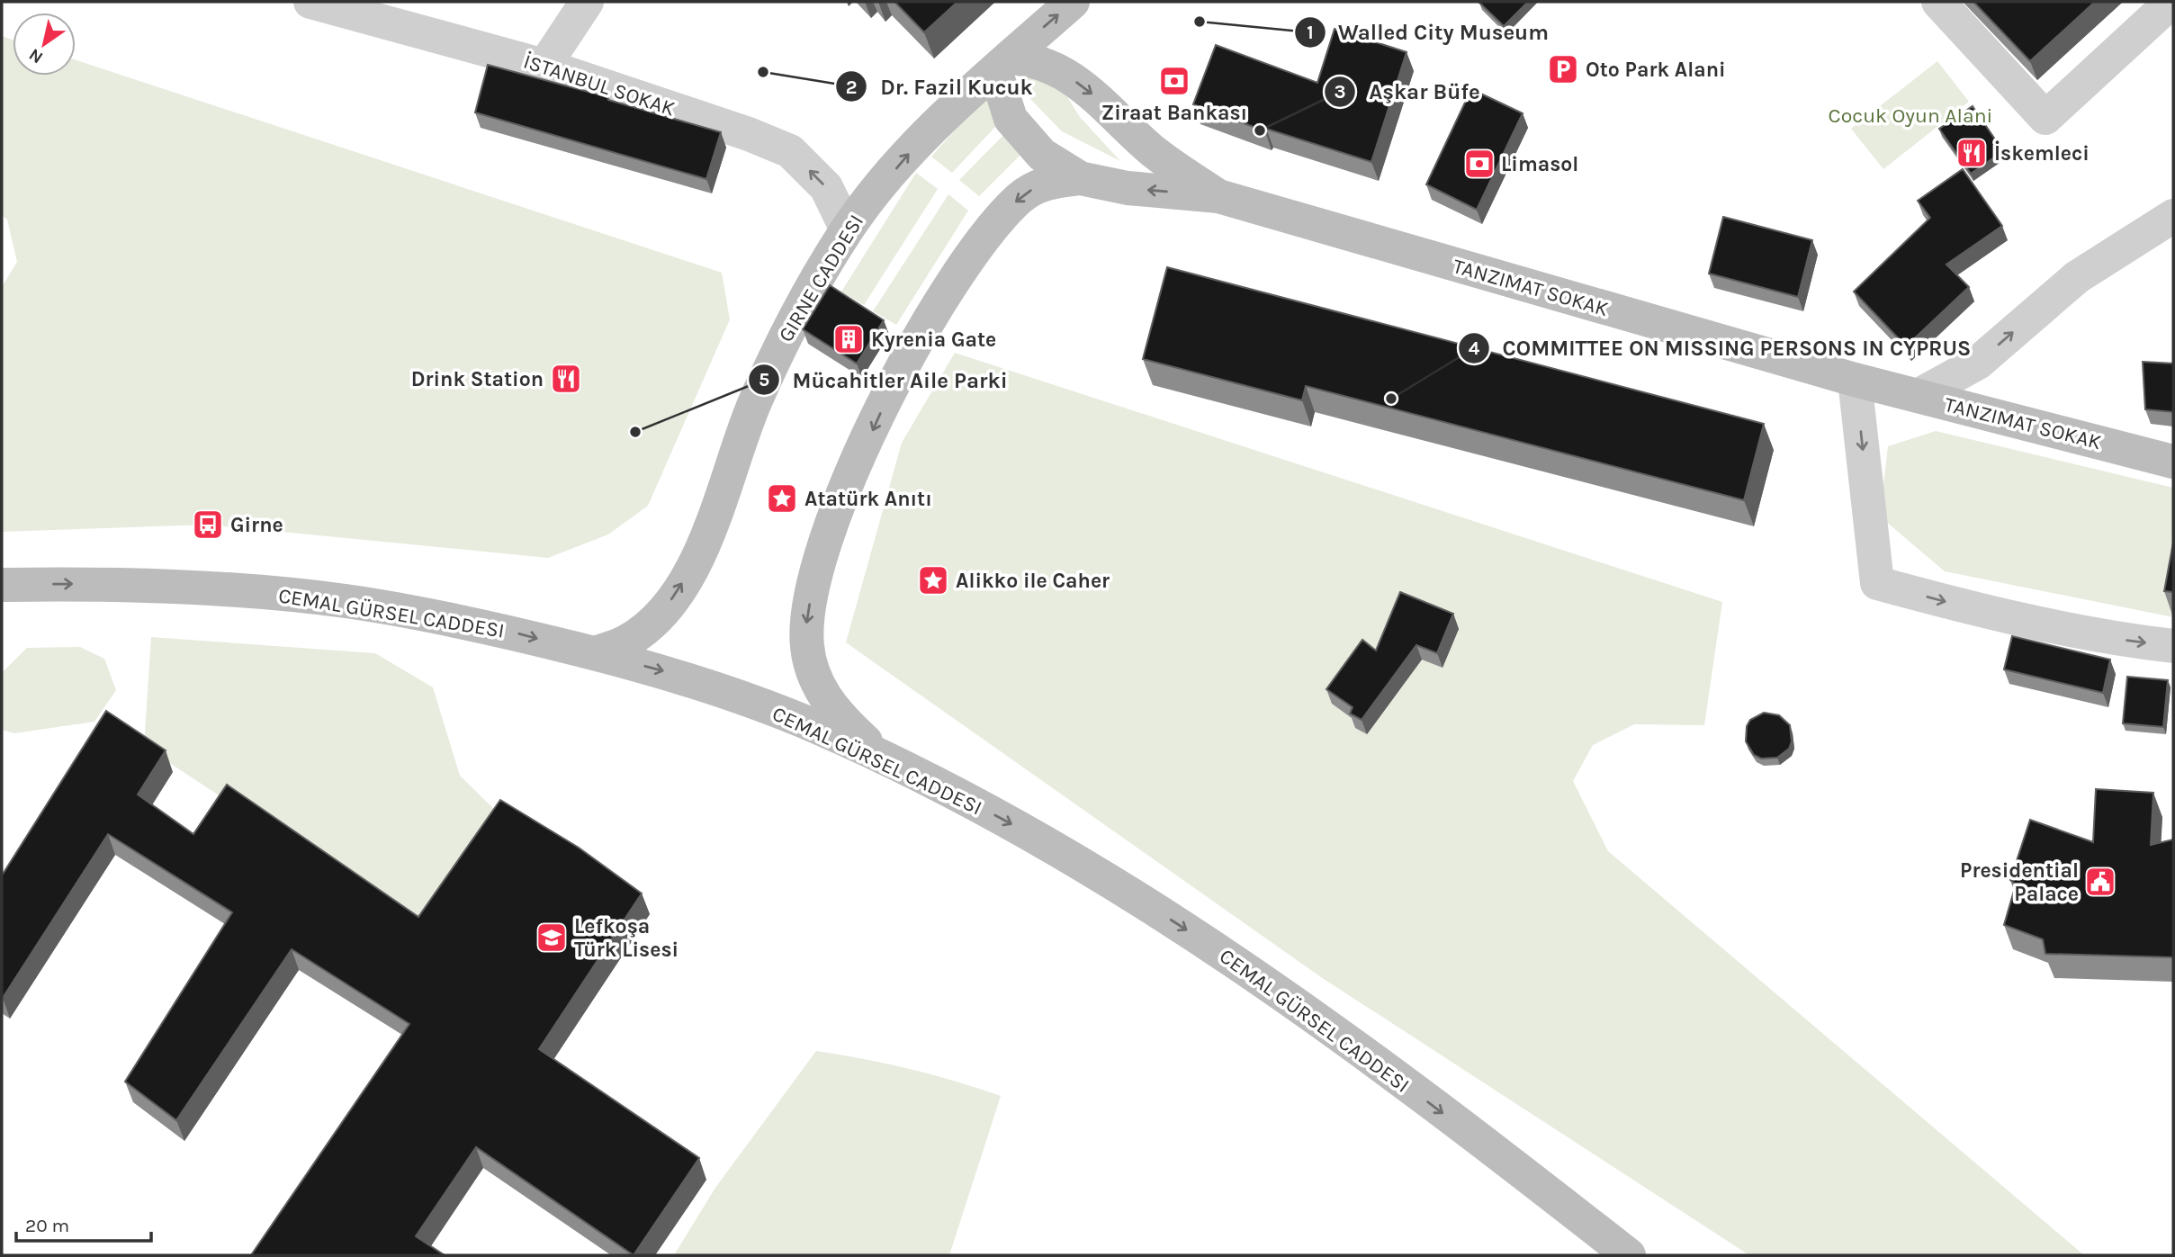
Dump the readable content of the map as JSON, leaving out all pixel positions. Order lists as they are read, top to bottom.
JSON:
{
  "streets": {
    "street": [
      "İSTANBUL SOKAK",
      "GIRNE CADDESI",
      "TANZIMAT SOKAK",
      "CEMAL GÜRSEL CADDESI"
    ]
  },
  "crossings": [
    ["İSTANBUL SOKAK", "GIRNE CADDESI"],
    ["GIRNE CADDESI", "TANZIMAT SOKAK"],
    ["GIRNE CADDESI", "CEMAL GÜRSEL CADDESI"]
  ],
  "one_way": ["İSTANBUL SOKAK", "GIRNE CADDESI", "CEMAL GÜRSEL CADDESI"],
  "parks": ["Cocuk Oyun Alani"],
  "places": {
    "other": [
      "Walled City Museum",
      "Dr. Fazil Kucuk",
      "Aşkar Büfe",
      "COMMITTEE ON MISSING PERSONS IN CYPRUS",
      "Mücahitler Aile Parki"
    ],
    "parking": ["Oto Park Alani"],
    "bank": ["Ziraat Bankası", "Limasol"],
    "restaurant": ["İskemleci", "Drink Station"],
    "building": ["Kyrenia Gate"],
    "place": ["Atatürk Anıtı", "Alikko ile Caher"],
    "bus stop": ["Girne"],
    "public building": ["Presidential Palace"],
    "school or university": ["Lefkoşa Türk Lisesi"]
  },
  "scale_bar": "20 m",
  "north": "bottom left"
}
